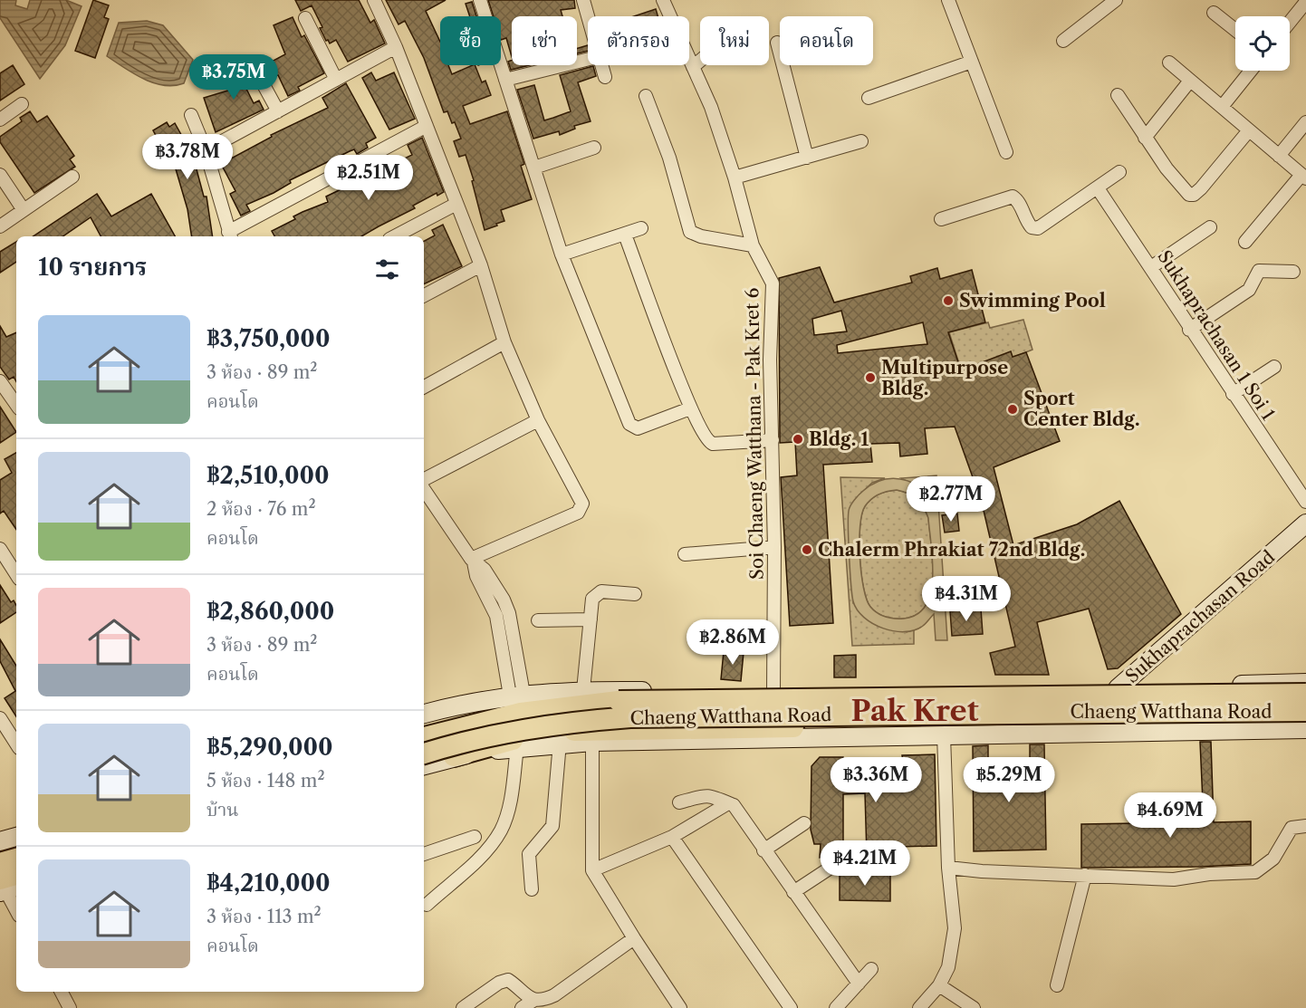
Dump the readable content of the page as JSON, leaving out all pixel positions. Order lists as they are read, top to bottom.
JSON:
{
  "streets": {
    "main road": ["Sukhaprachasan Road", "Chaeng Watthana Road"],
    "street": ["Sukhaprachasan 1 Soi 1", "Soi Chaeng Watthana - Pak Kret 6"]
  },
  "crossings": [
    ["Soi Chaeng Watthana - Pak Kret 6", "Chaeng Watthana Road"],
    ["Sukhaprachasan Road", "Chaeng Watthana Road"]
  ],
  "districts": ["Pak Kret"],
  "places": [
    "Swimming Pool",
    "Multipurpose Bldg.",
    "Sport Center Bldg.",
    "Bldg. 1",
    "Chalerm Phrakiat 72nd Bldg."
  ],
  "page": {
    "chip": [
      "ซื้อ",
      "เช่า",
      "ตัวกรอง",
      "ใหม่",
      "คอนโด"
    ],
    "price": [
      "฿3.75M",
      "฿3.78M",
      "฿2.51M",
      "฿2.77M",
      "฿4.31M",
      "฿2.86M",
      "฿3.36M",
      "฿5.29M",
      "฿4.69M",
      "฿4.21M"
    ],
    "heading": "10 รายการ",
    "list": [
      {
        "name": "฿3,750,000",
        "note": "3 ห้อง · 89 m² · คอนโด"
      },
      {
        "name": "฿2,510,000",
        "note": "2 ห้อง · 76 m² · คอนโด"
      },
      {
        "name": "฿2,860,000",
        "note": "3 ห้อง · 89 m² · คอนโด"
      },
      {
        "name": "฿5,290,000",
        "note": "5 ห้อง · 148 m² · บ้าน"
      },
      {
        "name": "฿4,210,000",
        "note": "3 ห้อง · 113 m² · คอนโด"
      }
    ]
  }
}
